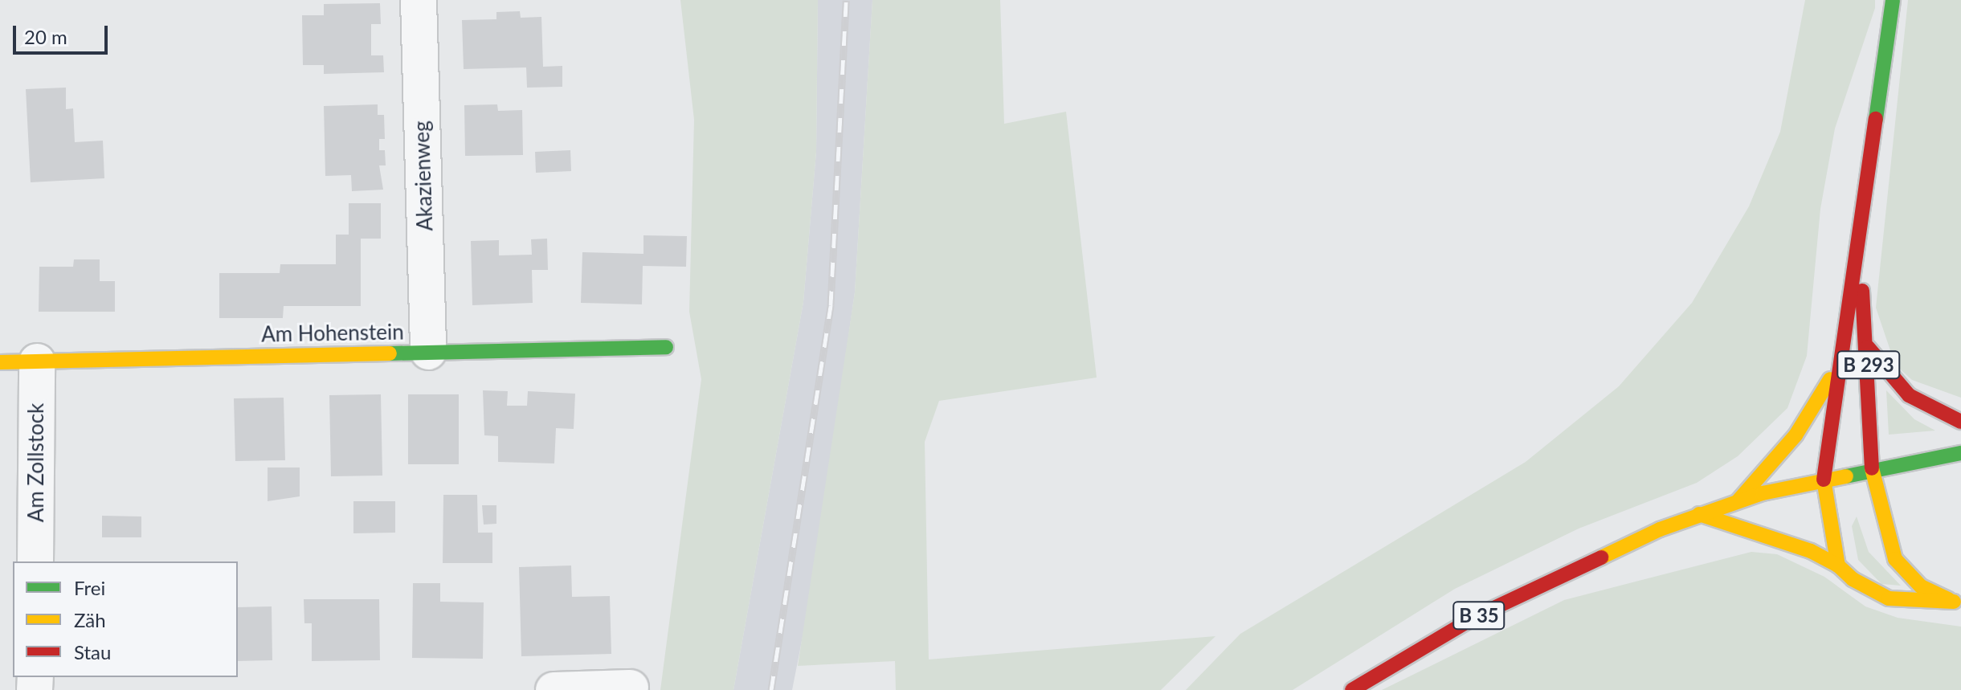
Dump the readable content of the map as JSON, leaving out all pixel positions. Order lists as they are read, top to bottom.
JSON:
{
  "streets": {
    "main road": ["Am Hohenstein", "B 293", "B 35"],
    "street": ["Akazienweg", "Am Zollstock"]
  },
  "crossings": [
    ["Akazienweg", "Am Hohenstein"],
    ["Am Hohenstein", "Am Zollstock"],
    ["B 293", "B 35"]
  ],
  "legend": ["Frei", "Zäh", "Stau"],
  "scale_bar": "20 m"
}
